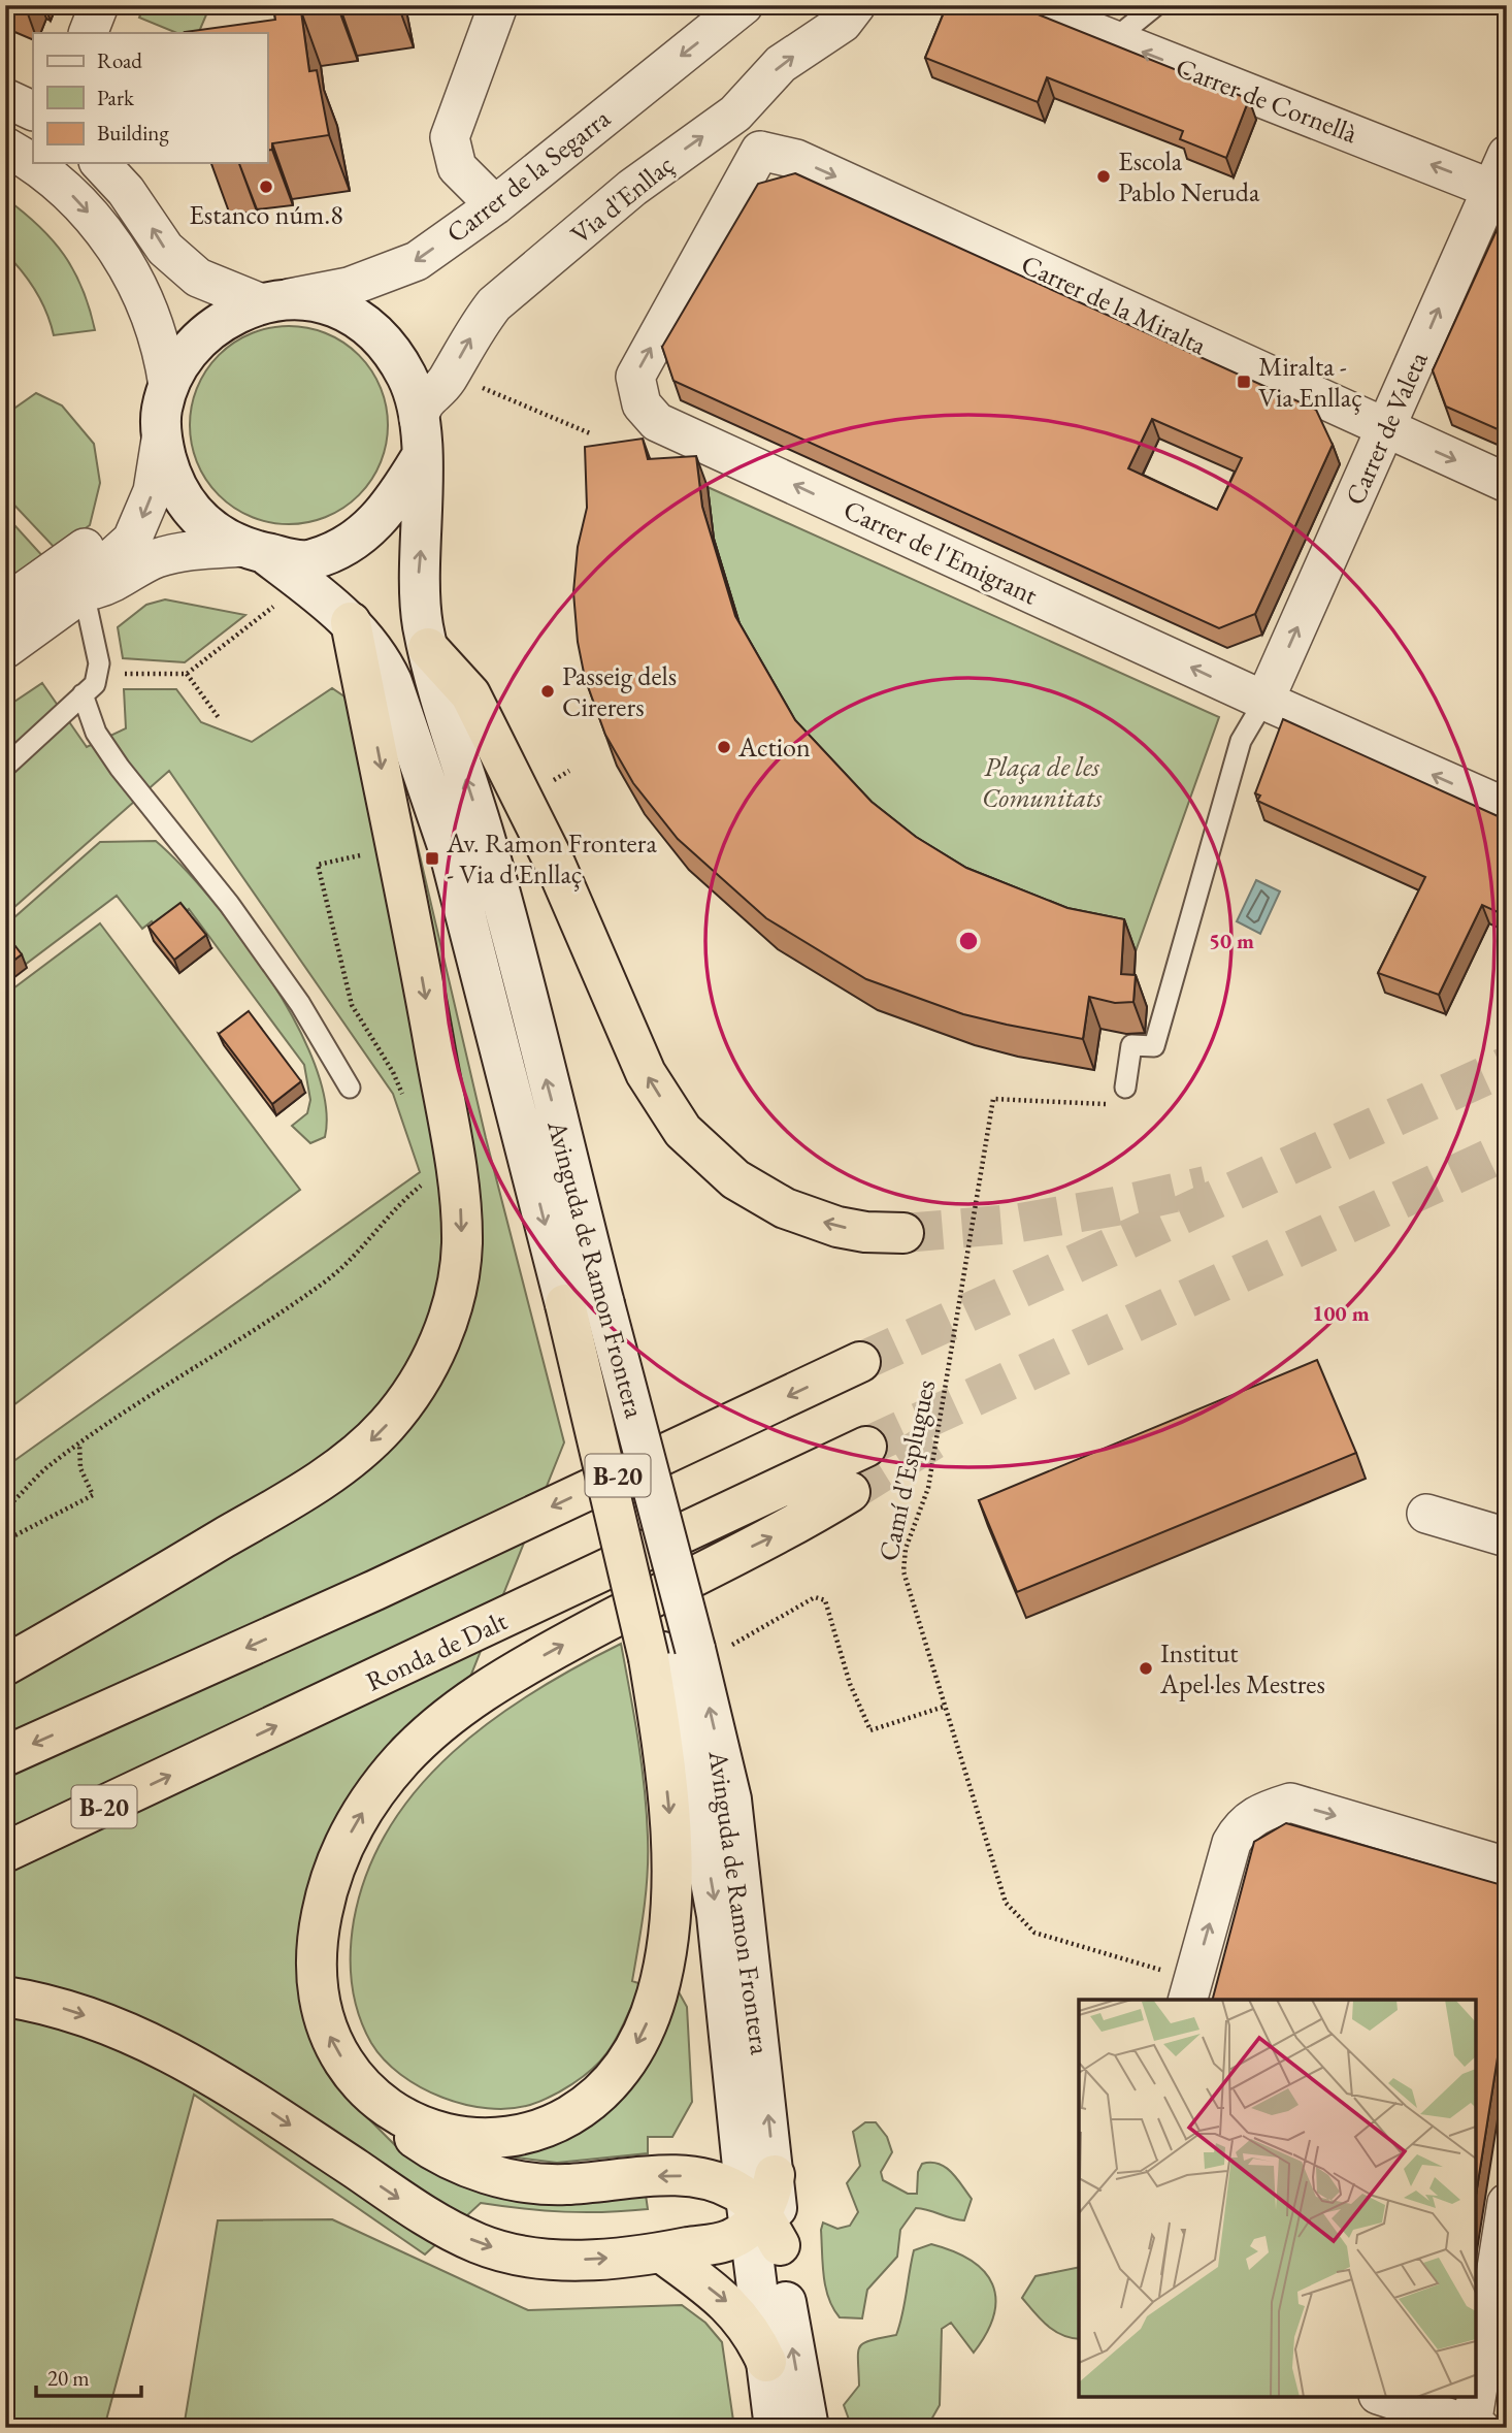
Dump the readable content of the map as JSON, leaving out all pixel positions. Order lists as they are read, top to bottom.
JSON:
{
  "streets": {
    "highway": ["B-20", "Ronda de Dalt"],
    "street": [
      "Carrer de Cornellà",
      "Carrer de la Segarra",
      "Via d'Enllaç",
      "Carrer de la Miralta",
      "Carrer de Valeta",
      "Carrer de l'Emigrant",
      "Avinguda de Ramon Frontera"
    ],
    "path": ["Camí d'Esplugues"]
  },
  "crossings": [
    ["Carrer de Cornellà", "Carrer de Valeta"],
    ["Carrer de la Segarra", "Via d'Enllaç"],
    ["Carrer de la Segarra", "Avinguda de Ramon Frontera"],
    ["Via d'Enllaç", "Avinguda de Ramon Frontera"],
    ["Carrer de la Miralta", "Carrer de Valeta"],
    ["Carrer de la Miralta", "Carrer de l'Emigrant"],
    ["Carrer de Valeta", "Carrer de l'Emigrant"]
  ],
  "one_way": [
    "Carrer de Cornellà",
    "Carrer de la Segarra",
    "Via d'Enllaç",
    "Carrer de la Miralta",
    "Carrer de Valeta"
  ],
  "parks": ["Plaça de les Comunitats"],
  "places": {
    "other": [
      "Escola Pablo Neruda",
      "Estanco núm.8",
      "Passeig dels Cirerers",
      "Action",
      "Institut Apel·les Mestres"
    ],
    "transit": ["Miralta - Via Enllaç", "Av. Ramon Frontera - Via d'Enllaç"]
  },
  "legend": ["Road", "Park", "Building"],
  "scale_bar": "20 m",
  "rings": ["50 m", "100 m"]
}
